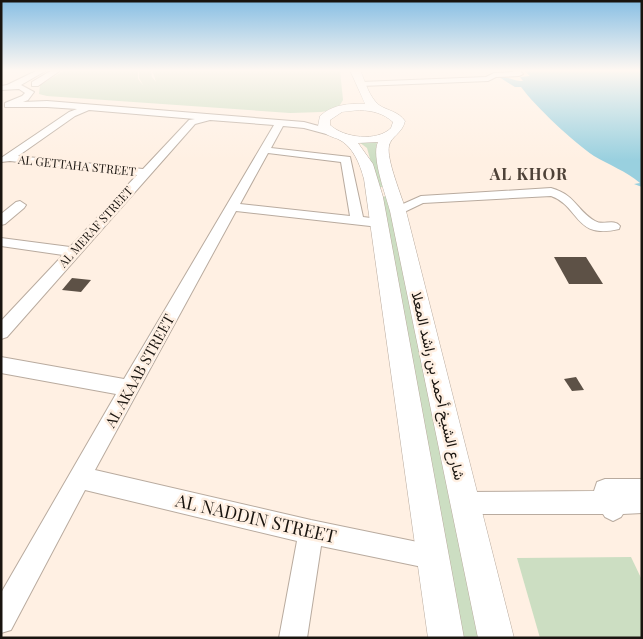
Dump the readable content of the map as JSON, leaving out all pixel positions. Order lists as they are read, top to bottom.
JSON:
{
  "streets": {
    "main road": ["شارع الشيخ أحمد بن راشد المعلا"],
    "street": [
      "AL GETTAHA STREET",
      "AL MERAF STREET",
      "AL AKAAB STREET",
      "AL NADDIN STREET"
    ]
  },
  "crossings": [
    ["AL GETTAHA STREET", "AL MERAF STREET"],
    ["AL AKAAB STREET", "AL NADDIN STREET"],
    ["شارع الشيخ أحمد بن راشد المعلا", "AL NADDIN STREET"]
  ],
  "districts": ["AL KHOR"]
}
